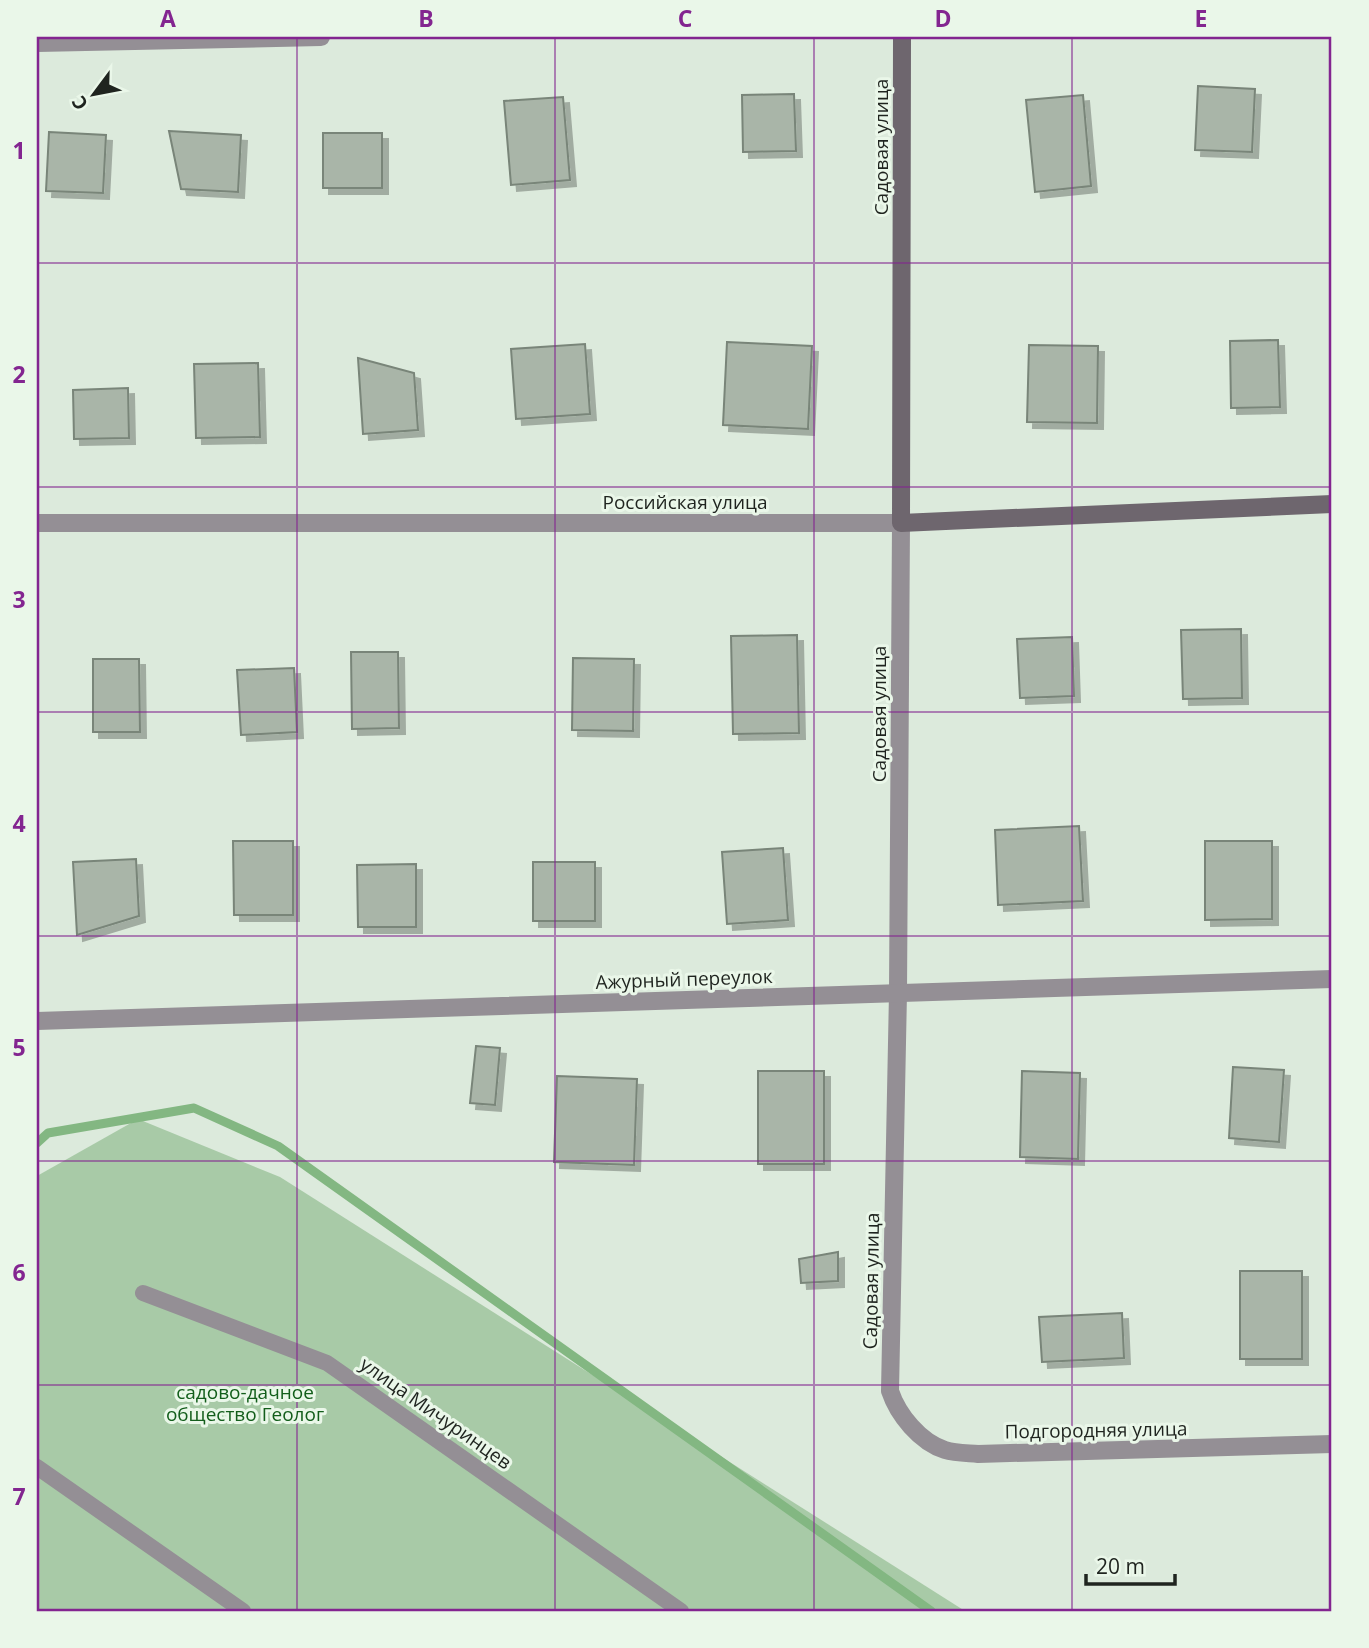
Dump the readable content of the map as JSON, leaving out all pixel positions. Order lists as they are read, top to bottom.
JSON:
{
  "streets": {
    "street": [
      "Садовая улица",
      "Российская улица",
      "Ажурный переулок",
      "Подгородняя улица"
    ],
    "lane": ["улица Мичуринцев"]
  },
  "crossings": [
    ["Садовая улица", "Российская улица"],
    ["Садовая улица", "Ажурный переулок"],
    ["Садовая улица", "Подгородняя улица"]
  ],
  "parks": ["садово-дачное общество Геолог"],
  "scale_bar": "20 m",
  "north": "bottom left",
  "grid": {
    "columns": [
      "A",
      "B",
      "C",
      "D",
      "E"
    ],
    "rows": [
      "1",
      "2",
      "3",
      "4",
      "5",
      "6",
      "7"
    ]
  }
}
